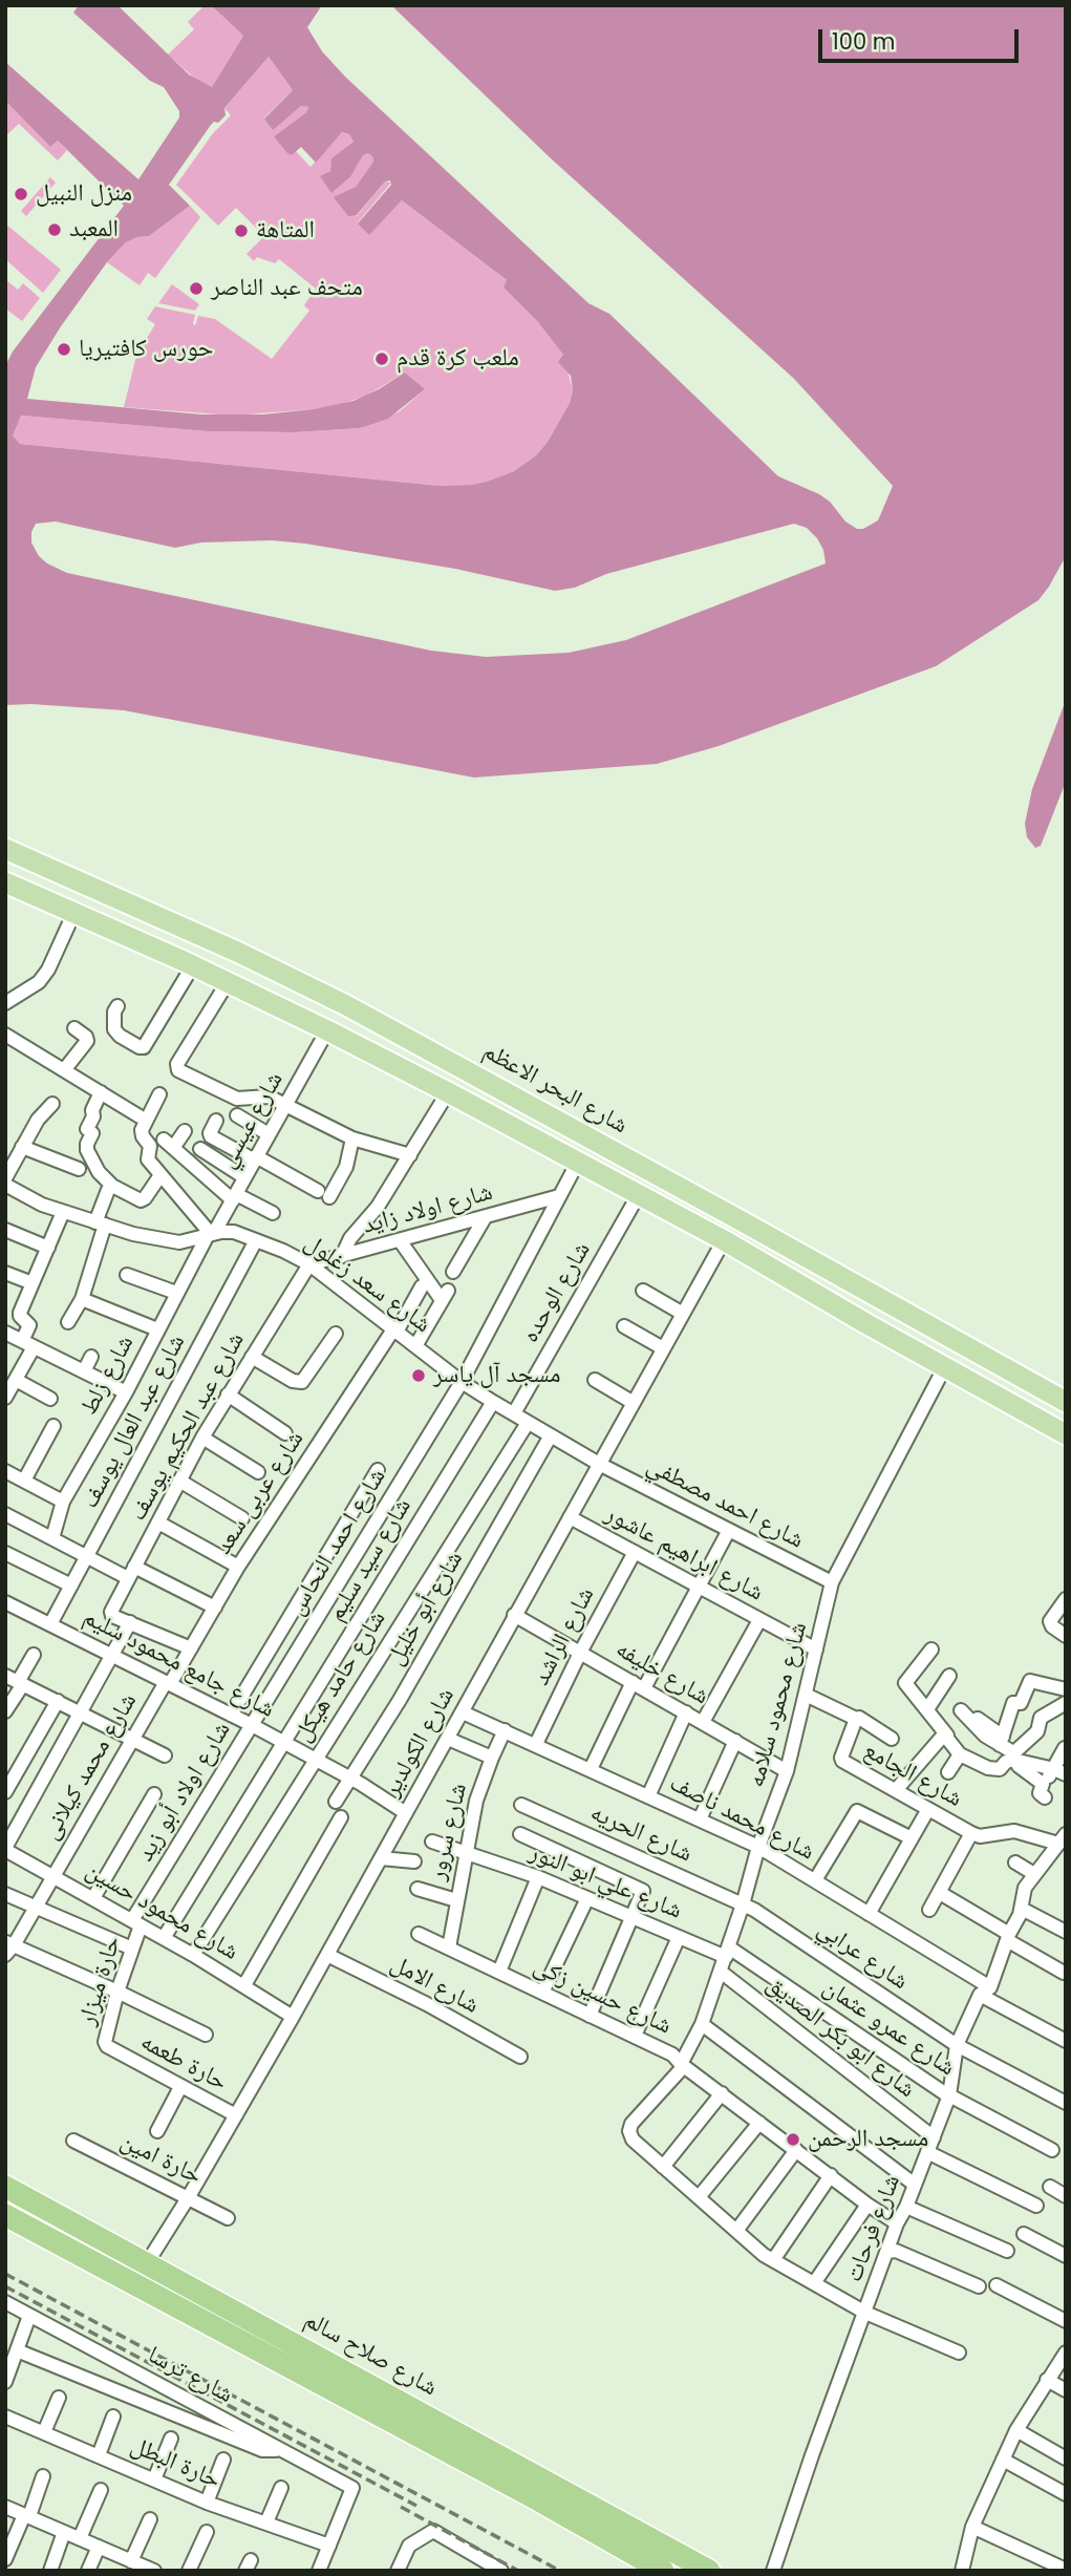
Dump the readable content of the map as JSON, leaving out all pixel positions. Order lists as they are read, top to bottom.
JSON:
{
  "streets": {
    "highway": ["شارع صلاح سالم"],
    "main road": ["شارع البحر الاعظم"],
    "street": [
      "شارع عيسي",
      "شارع اولاد زايد",
      "شارع سعد زغلول",
      "شارع الوحده",
      "شارع زلط",
      "شارع عبد العال يوسف",
      "شارع عبد الحكيم يوسف",
      "شارع عربى سعد",
      "شارع احمد مصطفي",
      "شارع احمد النحاس",
      "شارع ابراهيم عاشور",
      "شارع سيد سليم",
      "شارع أبو خليل",
      "شارع الراشد",
      "شارع جامع محمود سليم",
      "شارع خليفه",
      "شارع حامد هيكل",
      "شارع محمود سلامه",
      "شارع الكولدير",
      "شارع محمد كيلانى",
      "شارع الجامع",
      "شارع اولاد أبو زيد",
      "شارع محمد ناصف",
      "شارع سرور",
      "شارع الحريه",
      "شارع علي ابو النور",
      "شارع محمود حسين",
      "شارع عرابي",
      "حارة ميزار",
      "شارع الامل",
      "شارع حسين زكى",
      "شارع عمرو عثمان",
      "شارع ابو بكر الصديق",
      "حارة طعمه",
      "حارة امين",
      "شارع فرحات",
      "شارع ترسا",
      "حارة البطل"
    ]
  },
  "crossings": [
    ["شارع عيسي", "شارع سعد زغلول"],
    ["شارع عيسي", "شارع زلط"],
    ["شارع اولاد زايد", "شارع سعد زغلول"],
    ["شارع اولاد زايد", "شارع عبد الحكيم يوسف"],
    ["شارع اولاد زايد", "شارع احمد النحاس"],
    ["شارع سعد زغلول", "شارع الوحده"],
    ["شارع سعد زغلول", "شارع زلط"],
    ["شارع سعد زغلول", "شارع عبد العال يوسف"],
    ["شارع سعد زغلول", "شارع عبد الحكيم يوسف"],
    ["شارع سعد زغلول", "شارع عربى سعد"],
    ["شارع سعد زغلول", "شارع احمد مصطفي"],
    ["شارع سعد زغلول", "شارع احمد النحاس"],
    ["شارع سعد زغلول", "شارع سيد سليم"],
    ["شارع سعد زغلول", "شارع أبو خليل"],
    ["شارع سعد زغلول", "شارع حامد هيكل"],
    ["شارع سعد زغلول", "شارع الكولدير"],
    ["شارع عبد العال يوسف", "شارع جامع محمود سليم"],
    ["شارع عربى سعد", "شارع جامع محمود سليم"],
    ["شارع عربى سعد", "شارع محمد كيلانى"],
    ["شارع احمد مصطفي", "شارع محمود سلامه"],
    ["شارع احمد مصطفي", "شارع الكولدير"],
    ["شارع احمد النحاس", "شارع جامع محمود سليم"],
    ["شارع احمد النحاس", "شارع اولاد أبو زيد"],
    ["شارع ابراهيم عاشور", "شارع الراشد"],
    ["شارع ابراهيم عاشور", "شارع محمود سلامه"],
    ["شارع ابراهيم عاشور", "شارع الكولدير"],
    ["شارع سيد سليم", "شارع جامع محمود سليم"],
    ["شارع سيد سليم", "شارع محمود حسين"],
    ["شارع أبو خليل", "شارع جامع محمود سليم"],
    ["شارع الراشد", "شارع خليفه"],
    ["شارع الراشد", "شارع محمد ناصف"],
    ["شارع جامع محمود سليم", "شارع حامد هيكل"],
    ["شارع جامع محمود سليم", "شارع الكولدير"],
    ["شارع جامع محمود سليم", "شارع محمد كيلانى"],
    ["شارع جامع محمود سليم", "شارع اولاد أبو زيد"],
    ["شارع خليفه", "شارع محمود سلامه"],
    ["شارع خليفه", "شارع الكولدير"],
    ["شارع حامد هيكل", "شارع محمود حسين"],
    ["شارع محمود سلامه", "شارع الجامع"],
    ["شارع محمود سلامه", "شارع محمد ناصف"],
    ["شارع محمود سلامه", "شارع الحريه"],
    ["شارع محمود سلامه", "شارع علي ابو النور"],
    ["شارع محمود سلامه", "شارع عرابي"],
    ["شارع محمود سلامه", "شارع حسين زكى"],
    ["شارع محمود سلامه", "شارع عمرو عثمان"],
    ["شارع محمود سلامه", "شارع ابو بكر الصديق"],
    ["شارع الكولدير", "شارع محمد ناصف"],
    ["شارع الكولدير", "شارع محمود حسين"],
    ["شارع الكولدير", "شارع الامل"],
    ["شارع الكولدير", "حارة طعمه"],
    ["شارع الكولدير", "حارة امين"],
    ["شارع الكولدير", "شارع صلاح سالم"],
    ["شارع محمد كيلانى", "شارع محمود حسين"],
    ["شارع الجامع", "شارع فرحات"],
    ["شارع اولاد أبو زيد", "شارع محمود حسين"],
    ["شارع اولاد أبو زيد", "حارة ميزار"],
    ["شارع محمد ناصف", "شارع سرور"],
    ["شارع محمد ناصف", "شارع فرحات"],
    ["شارع سرور", "شارع علي ابو النور"],
    ["شارع سرور", "شارع حسين زكى"],
    ["شارع الحريه", "شارع عرابي"],
    ["شارع علي ابو النور", "شارع عمرو عثمان"],
    ["شارع محمود حسين", "حارة ميزار"],
    ["شارع عرابي", "شارع فرحات"],
    ["حارة ميزار", "حارة طعمه"],
    ["شارع حسين زكى", "شارع فرحات"],
    ["شارع عمرو عثمان", "شارع فرحات"],
    ["شارع ابو بكر الصديق", "شارع فرحات"],
    ["شارع ترسا", "حارة البطل"]
  ],
  "places": [
    "منزل النبيل",
    "المعبد",
    "المتاهة",
    "متحف عبد الناصر",
    "حورس كافتيريا",
    "ملعب كرة قدم",
    "مسجد آل ياسر",
    "مسجد الرحمن"
  ],
  "scale_bar": "100 m"
}
